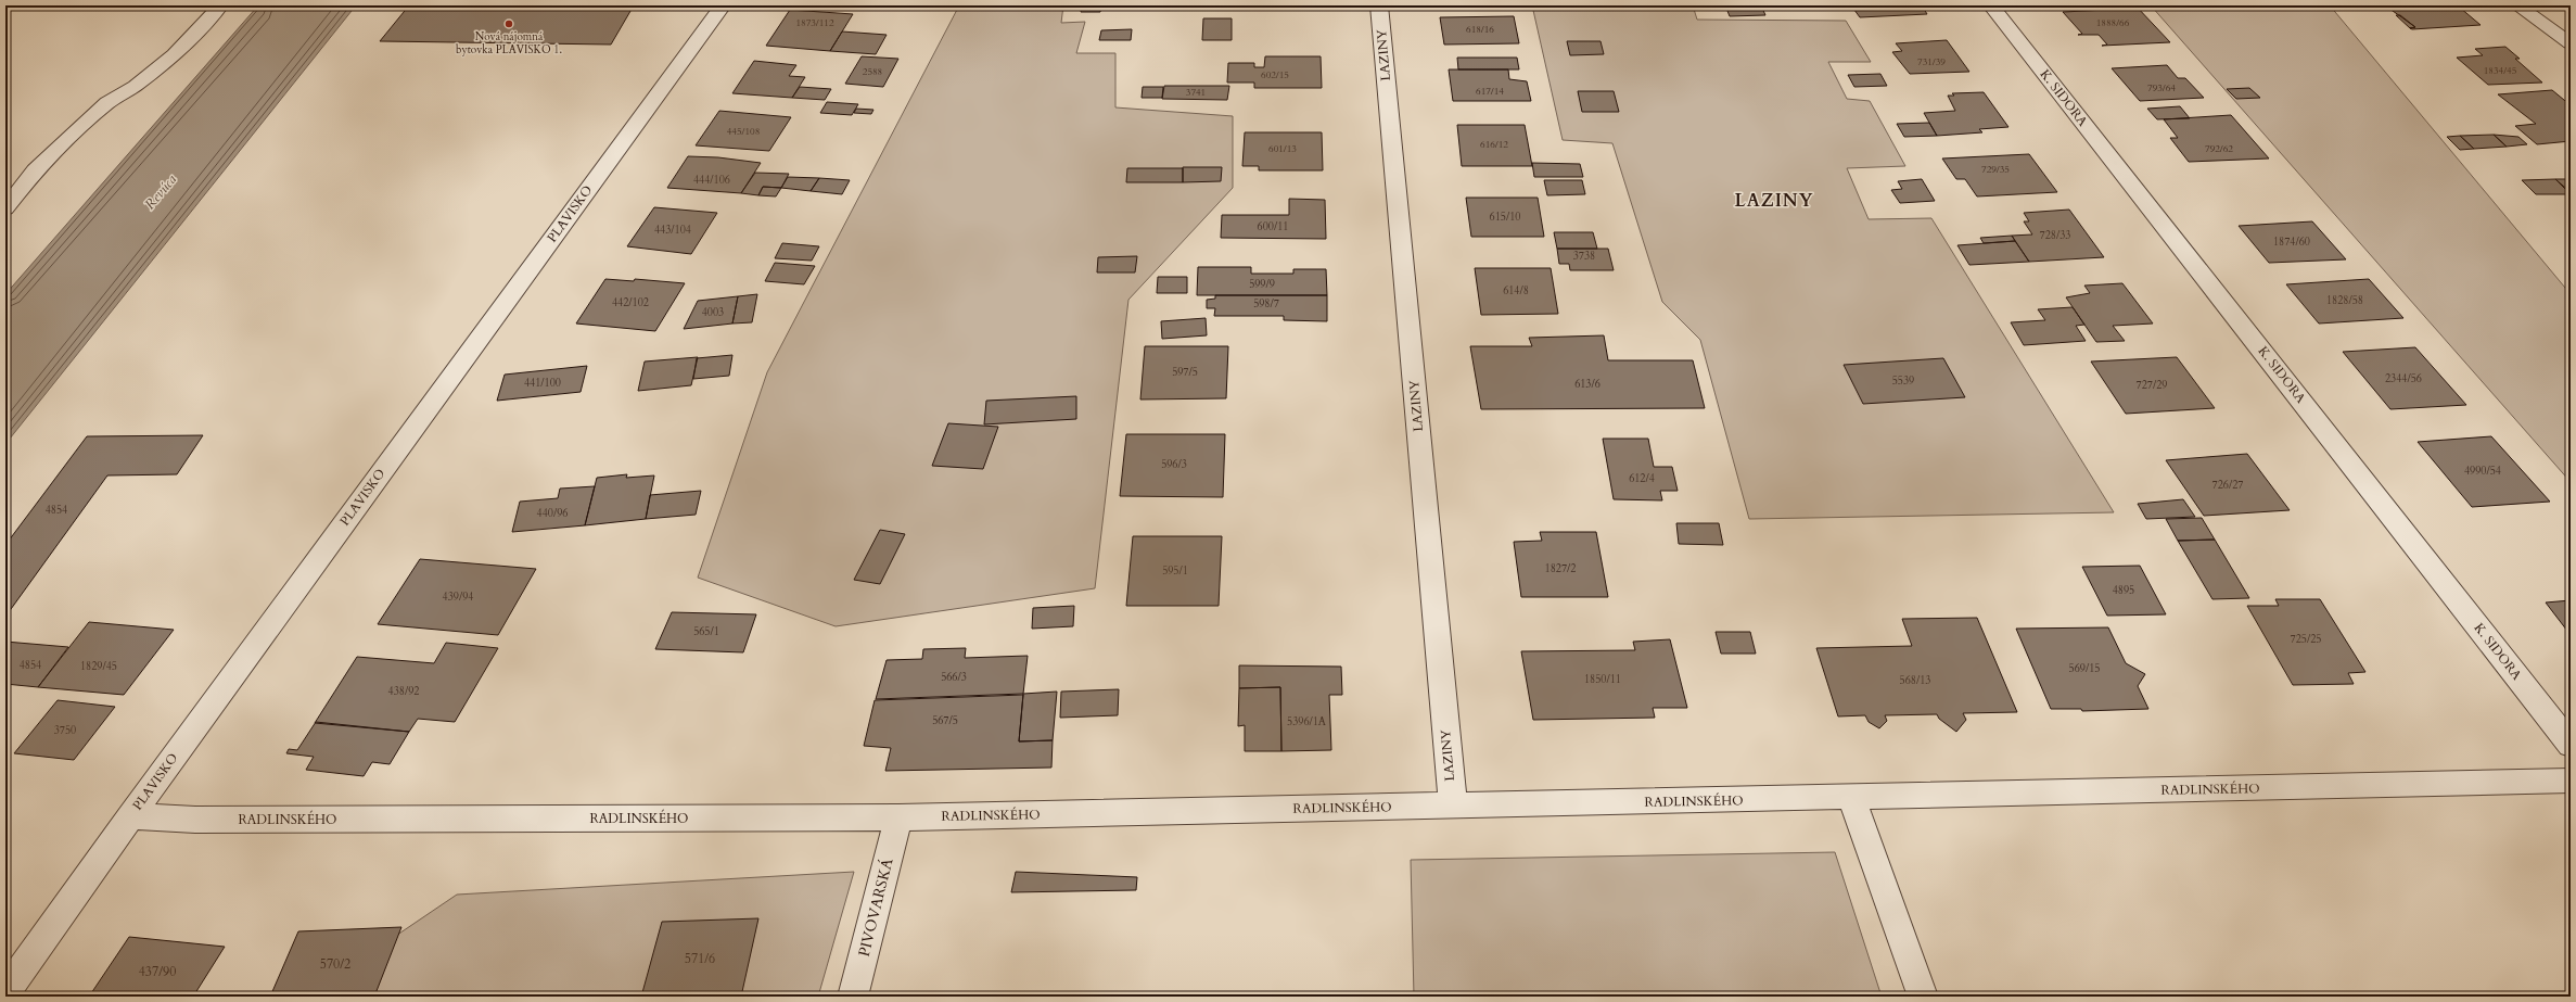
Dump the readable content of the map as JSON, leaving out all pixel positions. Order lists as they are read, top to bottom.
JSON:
{
  "streets": {
    "street": [
      "LAZINY",
      "K. SIDORA",
      "PLAVISKO",
      "RADLINSKÉHO",
      "PIVOVARSKÁ"
    ]
  },
  "crossings": [
    ["LAZINY", "RADLINSKÉHO"],
    ["PLAVISKO", "RADLINSKÉHO"],
    ["RADLINSKÉHO", "PIVOVARSKÁ"]
  ],
  "districts": ["LAZINY"],
  "water": ["Revúca"],
  "places": ["Nová nájomná bytovka PLAVISKO 1."],
  "house_numbers": [
    "1873/112",
    "1888/66",
    "618/16",
    "731/39",
    "1834/45",
    "2588",
    "602/15",
    "793/64",
    "617/14",
    "3741",
    "445/108",
    "616/12",
    "601/13",
    "792/62",
    "729/35",
    "444/106",
    "615/10",
    "600/11",
    "443/104",
    "728/33",
    "1874/60",
    "3738",
    "599/9",
    "614/8",
    "1828/58",
    "442/102",
    "598/7",
    "4003",
    "597/5",
    "2344/56",
    "5539",
    "441/100",
    "613/6",
    "727/29",
    "596/3",
    "4990/54",
    "612/4",
    "726/27",
    "4854",
    "440/96",
    "1827/2",
    "595/1",
    "4895",
    "439/94",
    "565/1",
    "725/25",
    "4854",
    "1829/45",
    "569/15",
    "566/3",
    "1850/11",
    "568/13",
    "438/92",
    "567/5",
    "5396/1A",
    "3750",
    "571/6",
    "570/2",
    "437/90"
  ]
}
